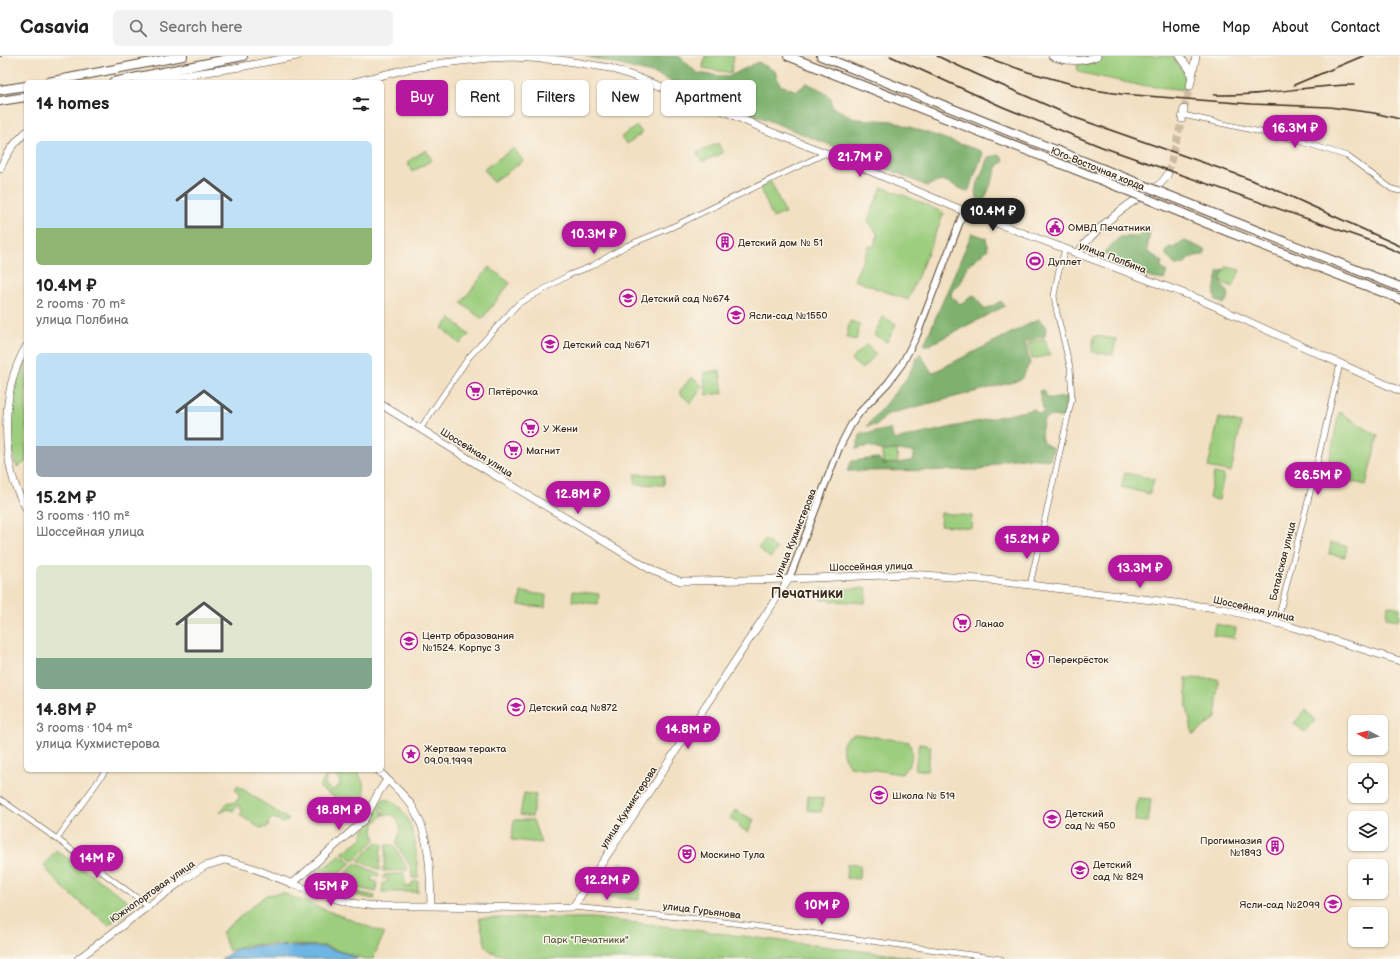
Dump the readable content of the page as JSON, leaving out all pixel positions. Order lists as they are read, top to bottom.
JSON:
{
  "streets": {
    "main road": [
      "Юго-Восточная хорда",
      "улица Полбина",
      "Шоссейная улица",
      "улица Кухмистерова",
      "Южнопортовая улица",
      "улица Гурьянова"
    ],
    "street": ["Батайская улица"]
  },
  "crossings": [
    ["улица Полбина", "улица Кухмистерова"],
    ["улица Полбина", "Батайская улица"],
    ["Шоссейная улица", "улица Кухмистерова"],
    ["Шоссейная улица", "Батайская улица"],
    ["улица Кухмистерова", "улица Гурьянова"],
    ["Южнопортовая улица", "улица Гурьянова"]
  ],
  "districts": ["Печатники"],
  "parks": ["Парк \"Печатники\""],
  "places": {
    "public building": ["ОМВД Печатники"],
    "building": ["Детский дом № 51", "Прогимназия №1893"],
    "sports": ["Дуплет"],
    "school or university": [
      "Детский сад №674",
      "Ясли-сад №1550",
      "Детский сад №671",
      "Центр образования №1524. Корпус 3",
      "Детский сад №872",
      "Школа № 519",
      "Детский сад № 950",
      "Детский сад № 829",
      "Ясли-сад №2099"
    ],
    "supermarket": [
      "Пятёрочка",
      "У Жени",
      "Магнит",
      "Ланао",
      "Перекрёсток"
    ],
    "place": ["Жертвам теракта 09.09.1999"],
    "theatre": ["Москино Тула"]
  },
  "north": "left",
  "page": {
    "header": "Casavia",
    "search": "Search here",
    "nav": [
      "Home",
      "Map",
      "About",
      "Contact"
    ],
    "chip": [
      "Buy",
      "Rent",
      "Filters",
      "New",
      "Apartment"
    ],
    "heading": "14 homes",
    "price": [
      "16.3M ₽",
      "21.7M ₽",
      "10.4M ₽",
      "10.3M ₽",
      "26.5M ₽",
      "12.8M ₽",
      "15.2M ₽",
      "13.3M ₽",
      "14.8M ₽",
      "18.8M ₽",
      "14M ₽",
      "12.2M ₽",
      "15M ₽",
      "10M ₽"
    ],
    "list": [
      {
        "name": "10.4M ₽",
        "note": "2 rooms · 70 m² · улица Полбина"
      },
      {
        "name": "15.2M ₽",
        "note": "3 rooms · 110 m² · Шоссейная улица"
      },
      {
        "name": "14.8M ₽",
        "note": "3 rooms · 104 m² · улица Кухмистерова"
      }
    ],
    "map_buttons": ["+", "−"]
  }
}
